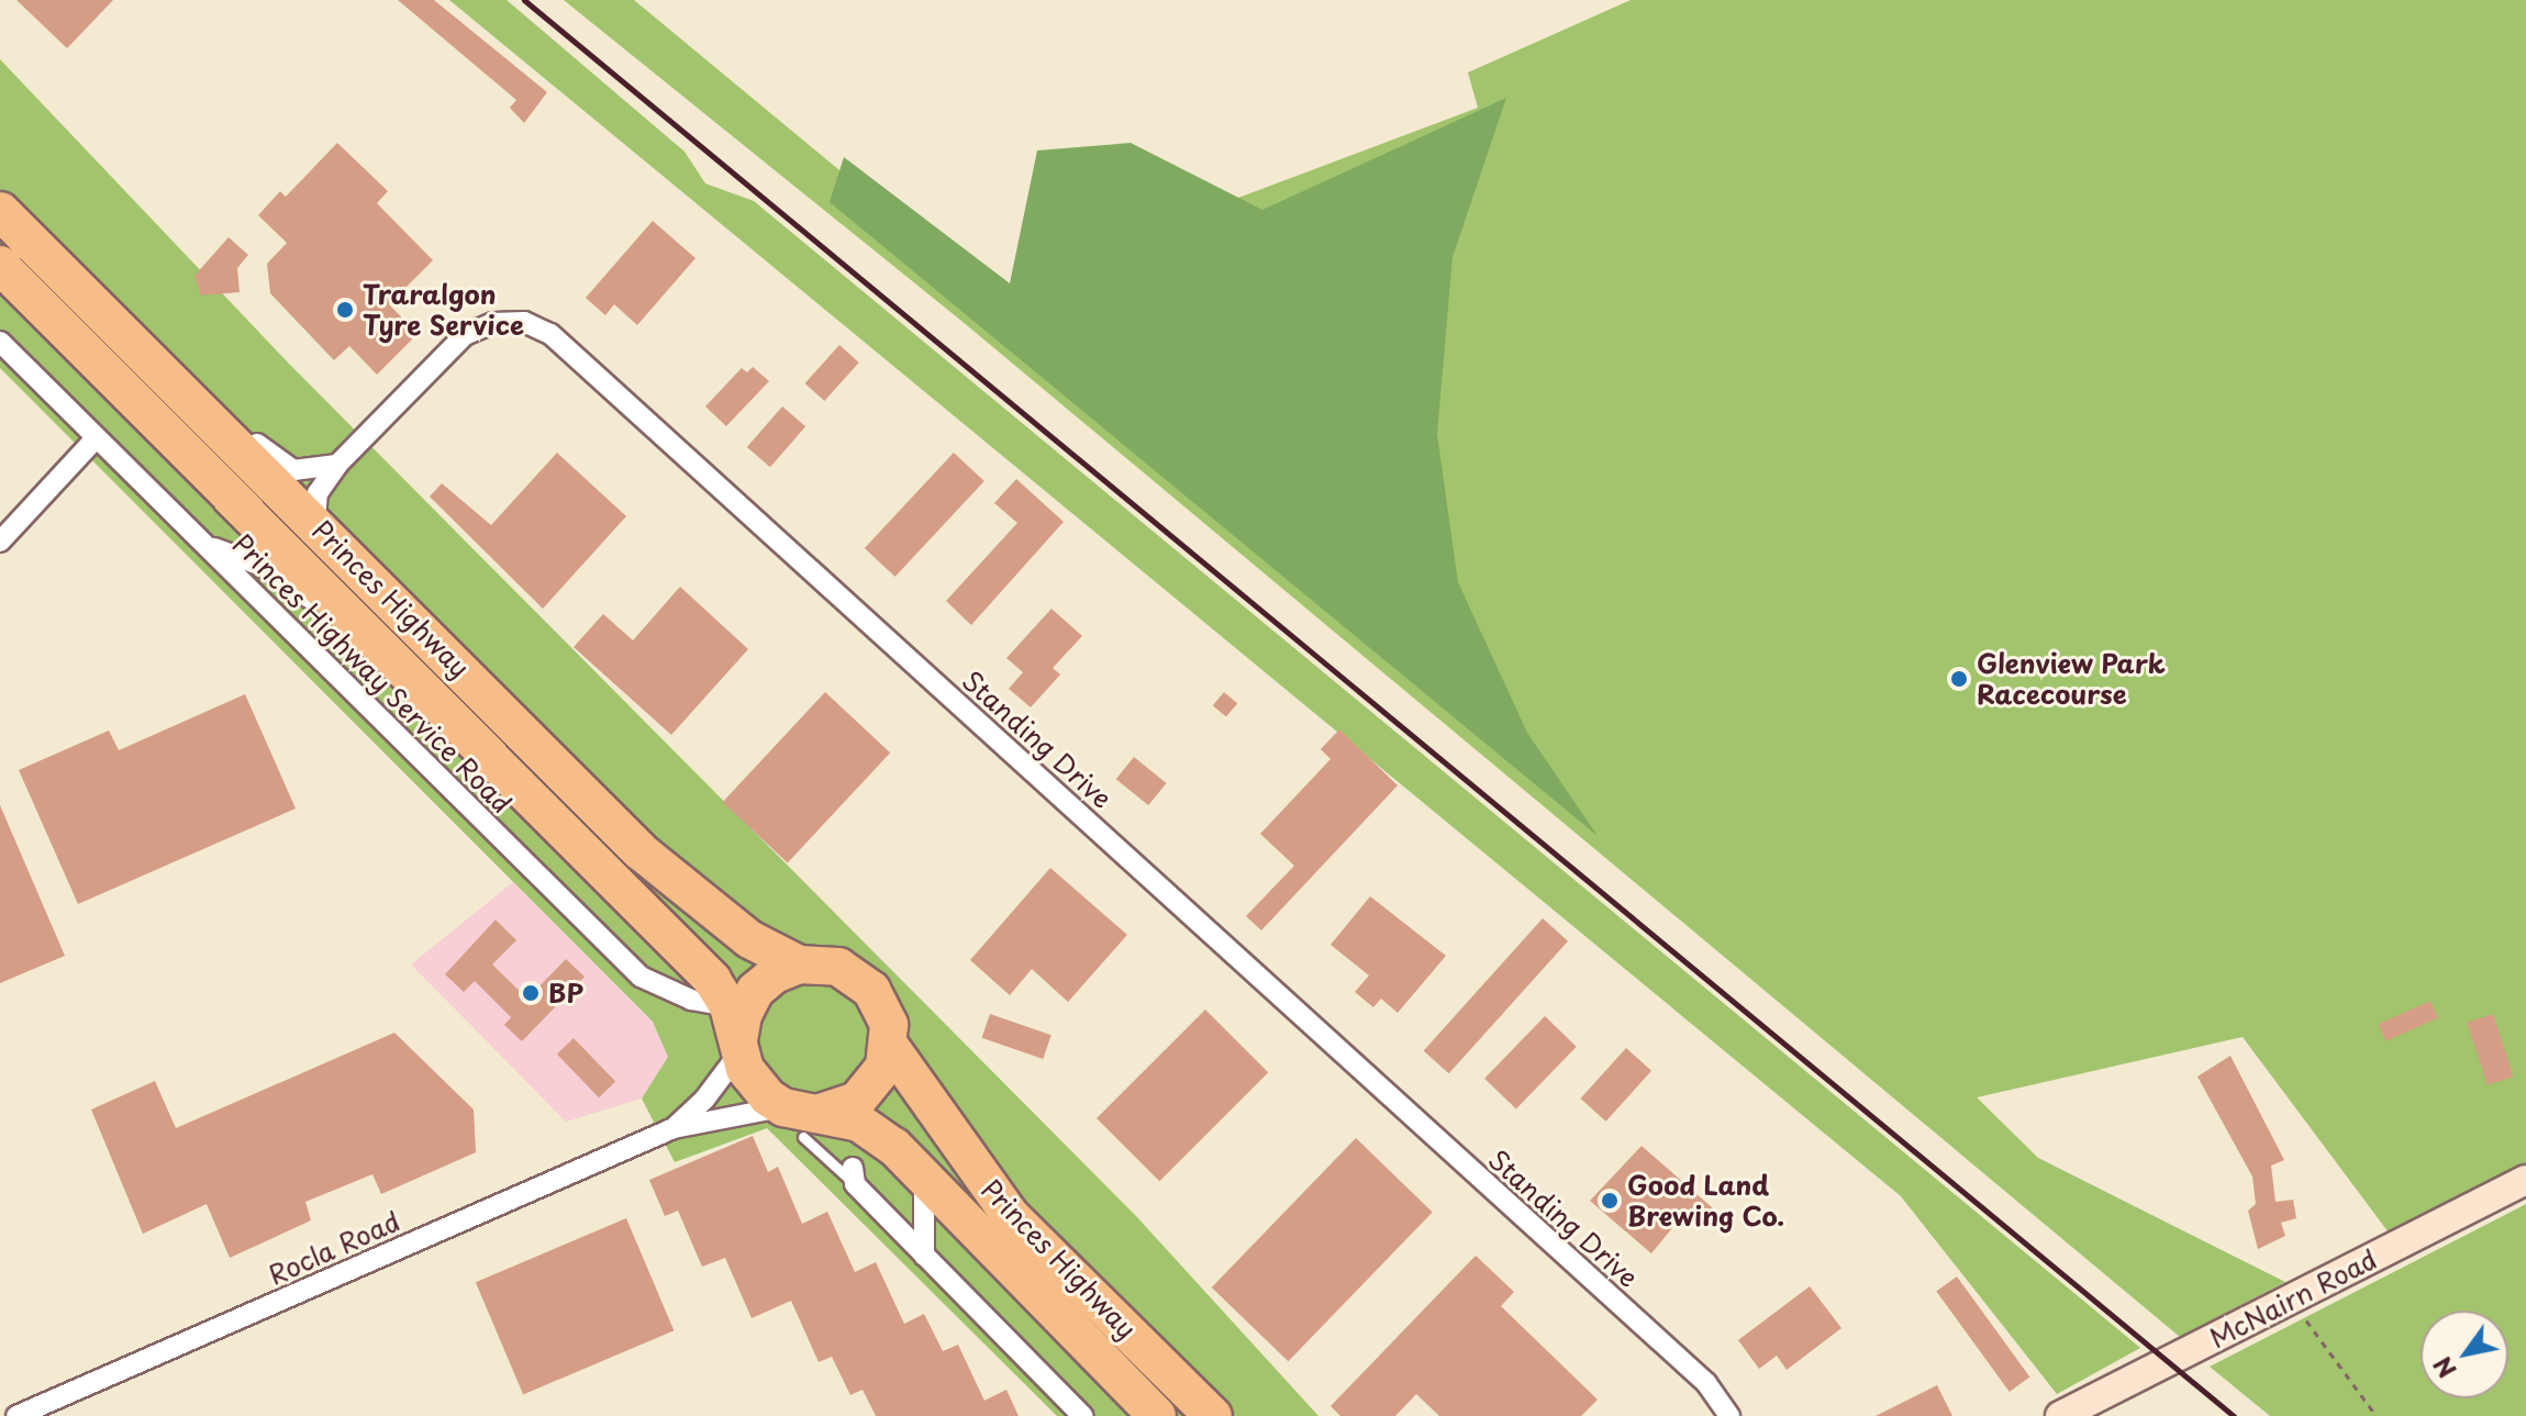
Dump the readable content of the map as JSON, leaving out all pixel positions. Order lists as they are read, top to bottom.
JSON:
{
  "streets": {
    "highway": ["Princes Highway"],
    "street": [
      "Princes Highway Service Road",
      "Standing Drive",
      "Rocla Road",
      "McNairn Road"
    ]
  },
  "crossings": [
    ["Princes Highway", "Princes Highway Service Road"],
    ["Princes Highway", "Standing Drive"],
    ["Princes Highway", "Rocla Road"],
    ["Princes Highway Service Road", "Rocla Road"]
  ],
  "places": [
    "Traralgon Tyre Service",
    "Glenview Park Racecourse",
    "BP",
    "Good Land Brewing Co."
  ],
  "north": "bottom left"
}
